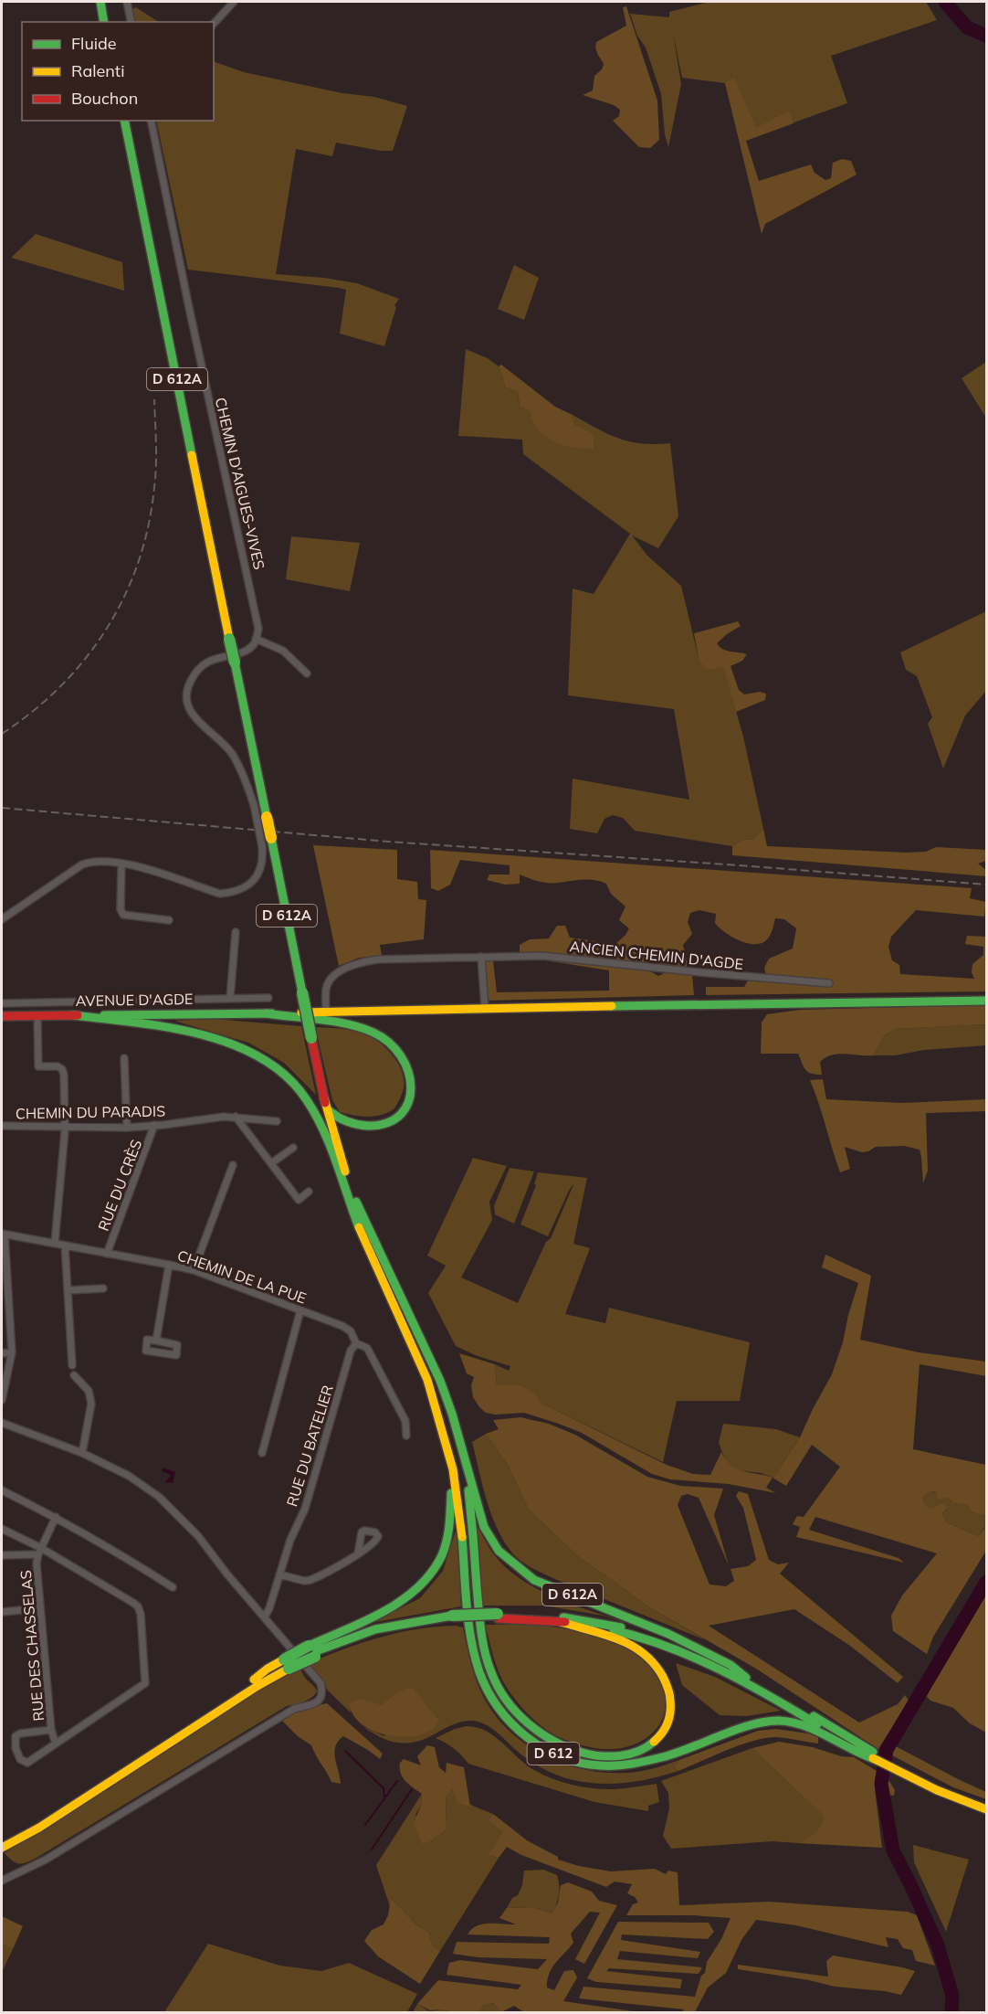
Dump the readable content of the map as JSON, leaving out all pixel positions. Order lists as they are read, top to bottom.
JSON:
{
  "streets": {
    "main road": ["D 612A", "AVENUE D'AGDE", "D 612"],
    "street": [
      "CHEMIN D'AIGUES-VIVES",
      "ANCIEN CHEMIN D'AGDE",
      "CHEMIN DU PARADIS",
      "RUE DU CRÈS",
      "CHEMIN DE LA PUE",
      "RUE DU BATELIER",
      "RUE DES CHASSELAS"
    ]
  },
  "crossings": [
    ["D 612A", "D 612"],
    ["CHEMIN DU PARADIS", "RUE DU CRÈS"],
    ["RUE DU CRÈS", "CHEMIN DE LA PUE"],
    ["CHEMIN DE LA PUE", "RUE DU BATELIER"]
  ],
  "legend": ["Fluide", "Ralenti", "Bouchon"]
}
